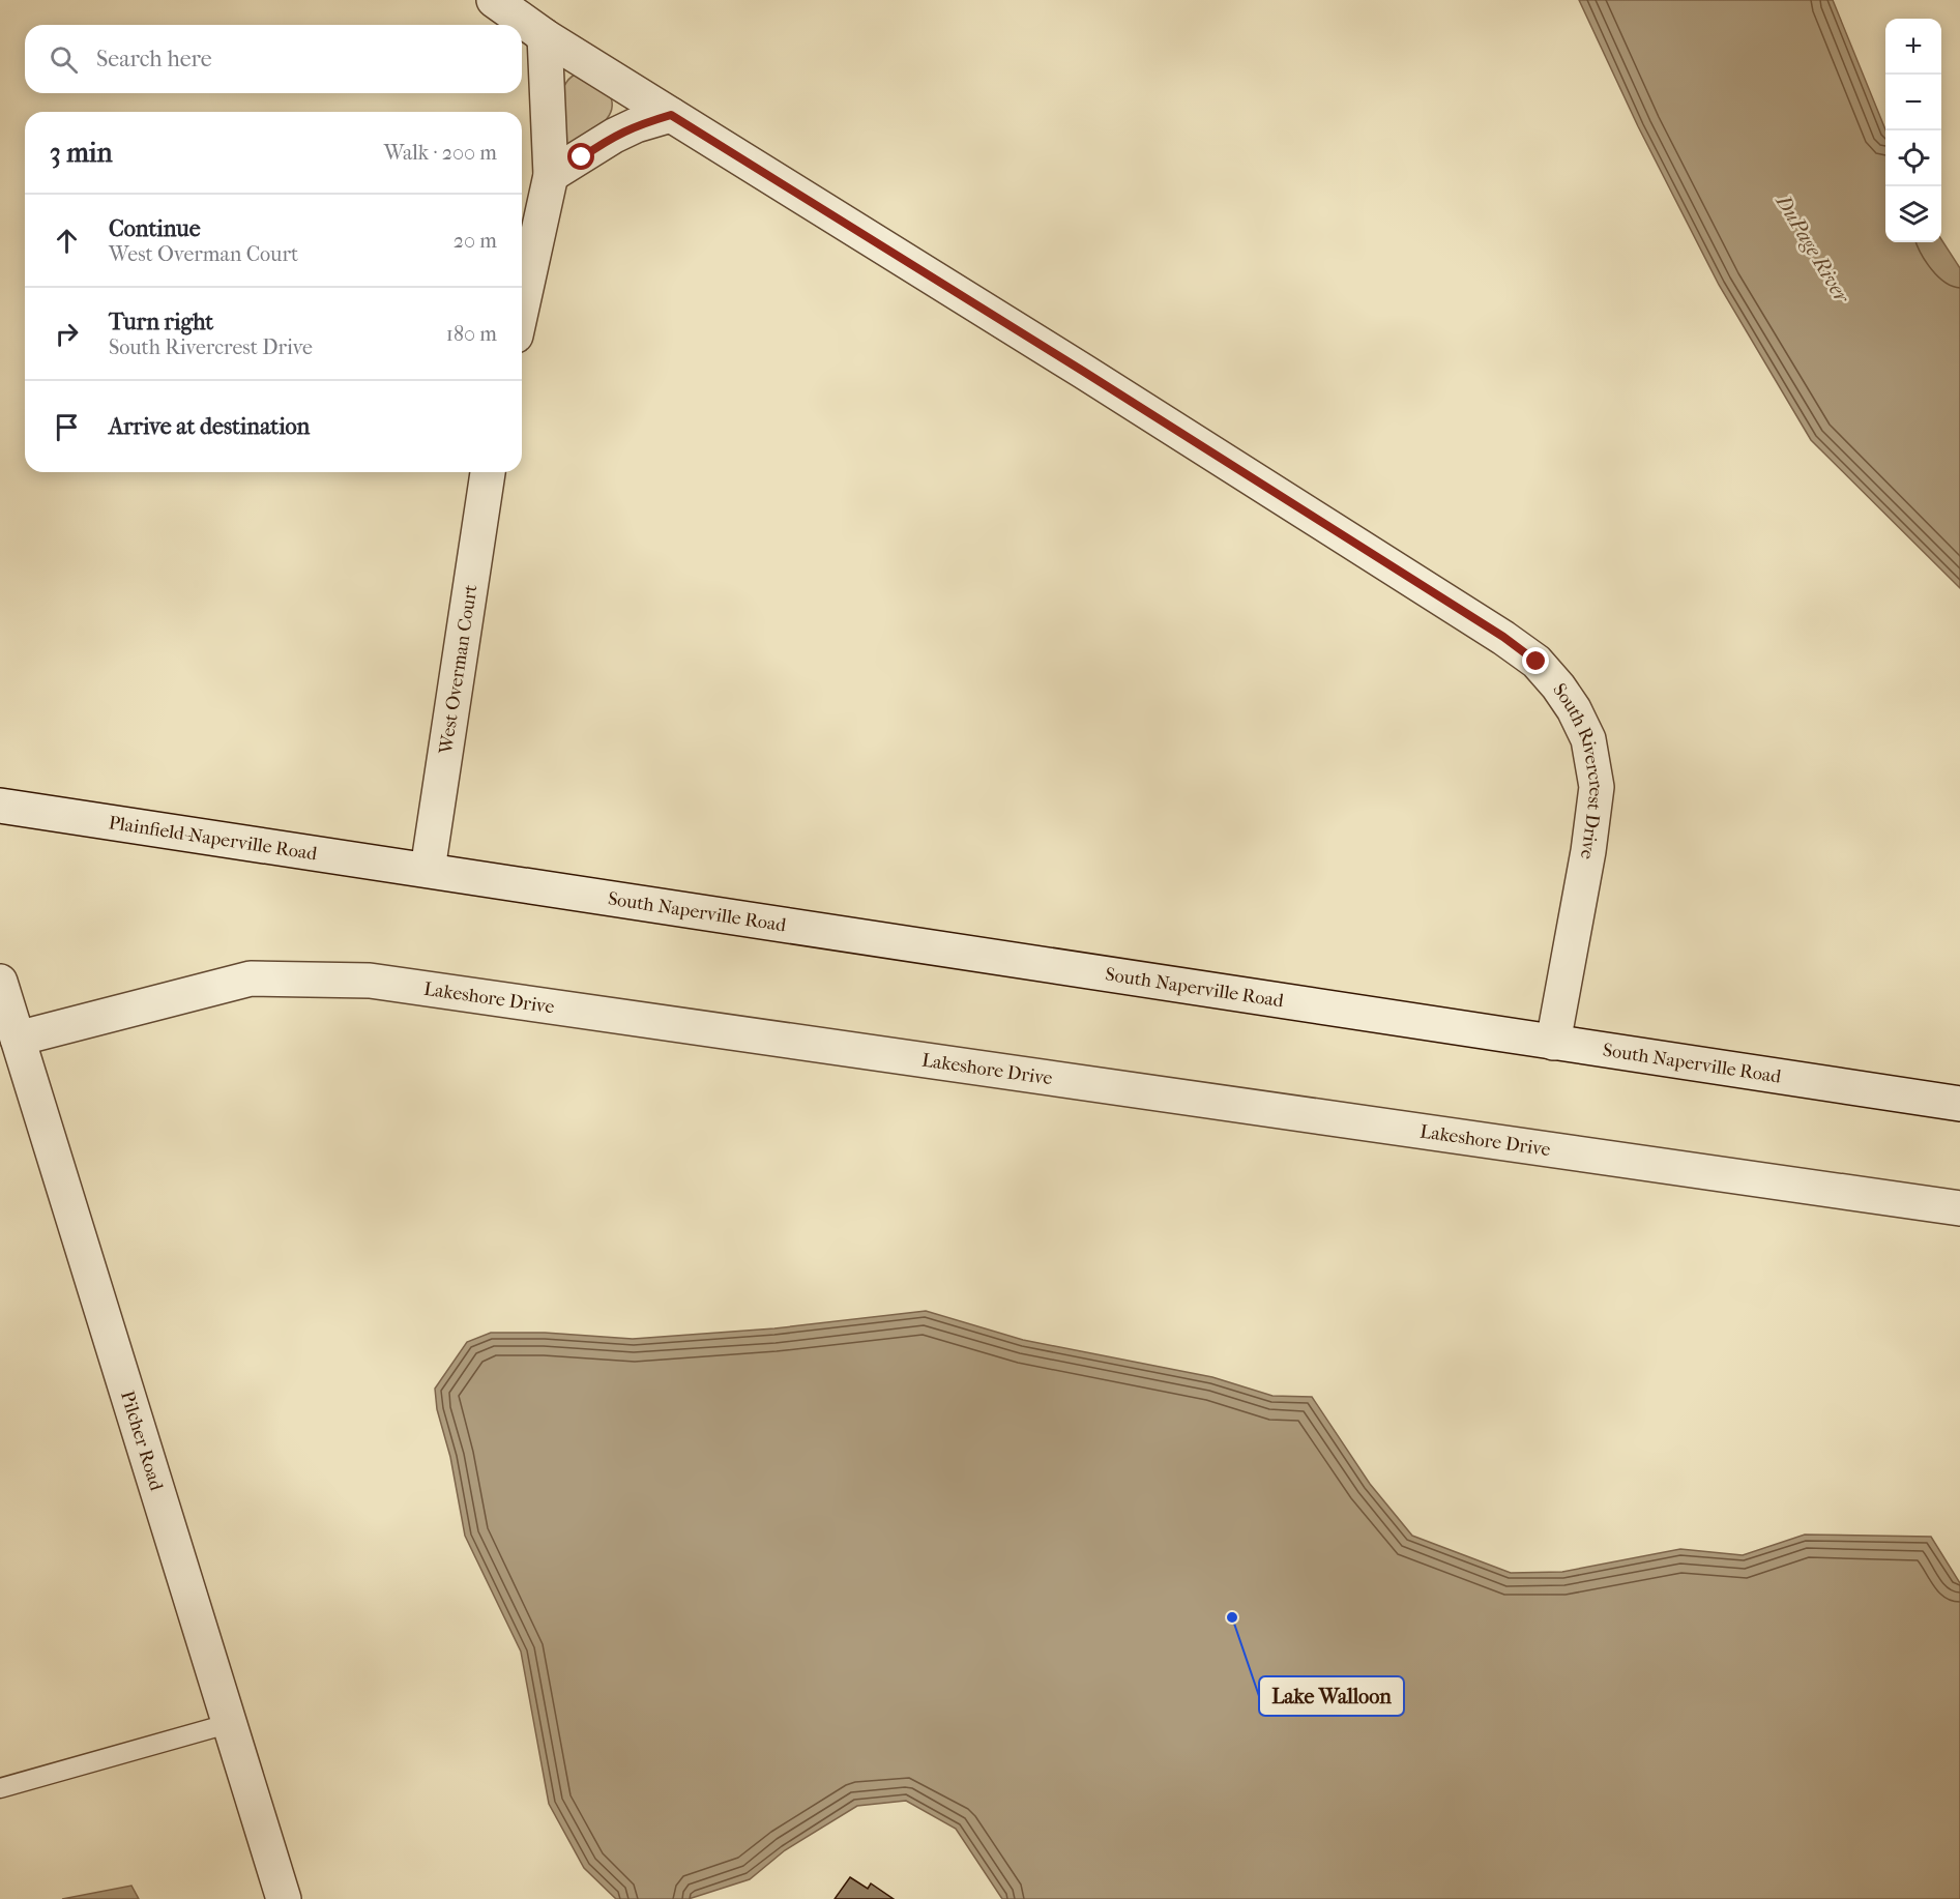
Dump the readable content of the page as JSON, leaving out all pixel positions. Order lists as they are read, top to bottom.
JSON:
{
  "streets": {
    "street": [
      "West Overman Court",
      "South Rivercrest Drive",
      "Plainfield-Naperville Road",
      "South Naperville Road",
      "Lakeshore Drive",
      "Pilcher Road"
    ]
  },
  "crossings": [
    ["West Overman Court", "Plainfield-Naperville Road"],
    ["West Overman Court", "South Naperville Road"],
    ["South Rivercrest Drive", "South Naperville Road"],
    ["Plainfield-Naperville Road", "South Naperville Road"],
    ["Lakeshore Drive", "Pilcher Road"]
  ],
  "water": ["DuPage River"],
  "places": ["Lake Walloon"],
  "page": {
    "map_buttons": ["+", "−"],
    "search": "Search here",
    "heading": ["3 min", "Walk · 200 m"],
    "list": [
      ["Continue", "West Overman Court", "20 m"],
      ["Turn right", "South Rivercrest Drive", "180 m"],
      "Arrive at destination"
    ]
  }
}
